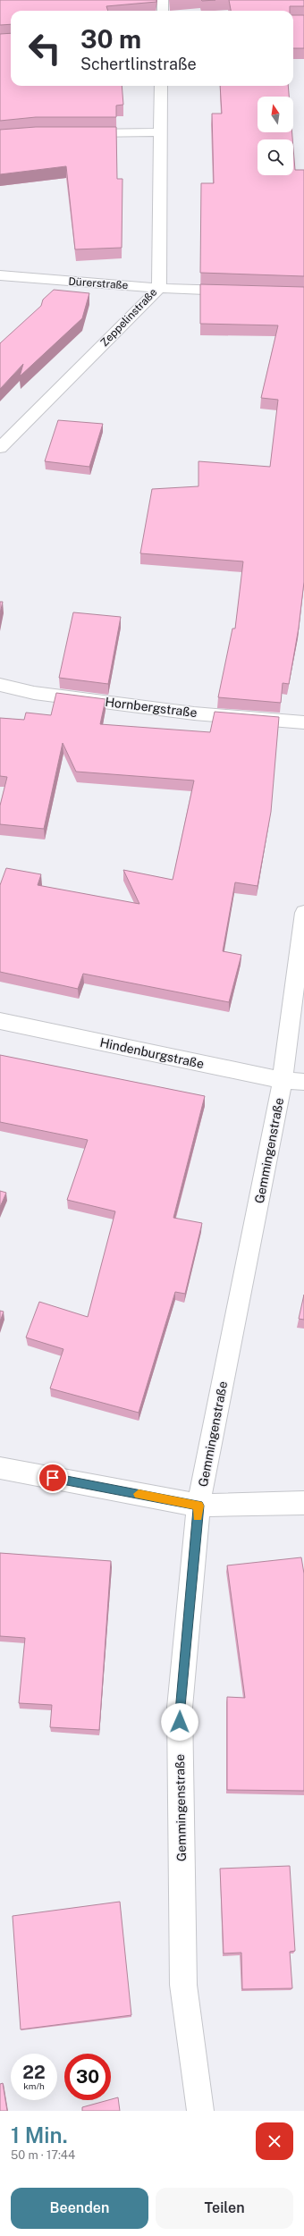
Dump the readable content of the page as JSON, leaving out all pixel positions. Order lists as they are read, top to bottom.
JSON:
{
  "streets": {
    "street": [
      "Dürerstraße",
      "Zeppelinstraße",
      "Hornbergstraße",
      "Hindenburgstraße",
      "Gemmingenstraße"
    ]
  },
  "crossings": [
    ["Dürerstraße", "Zeppelinstraße"],
    ["Hindenburgstraße", "Gemmingenstraße"]
  ],
  "north": "top",
  "page": {
    "turn": ["30 m", "Schertlinstraße"],
    "speed": "22 km/h",
    "limit": "30",
    "heading": ["1 Min.", "50 m · 17:44"],
    "buttons": ["Beenden", "Teilen"]
  }
}
